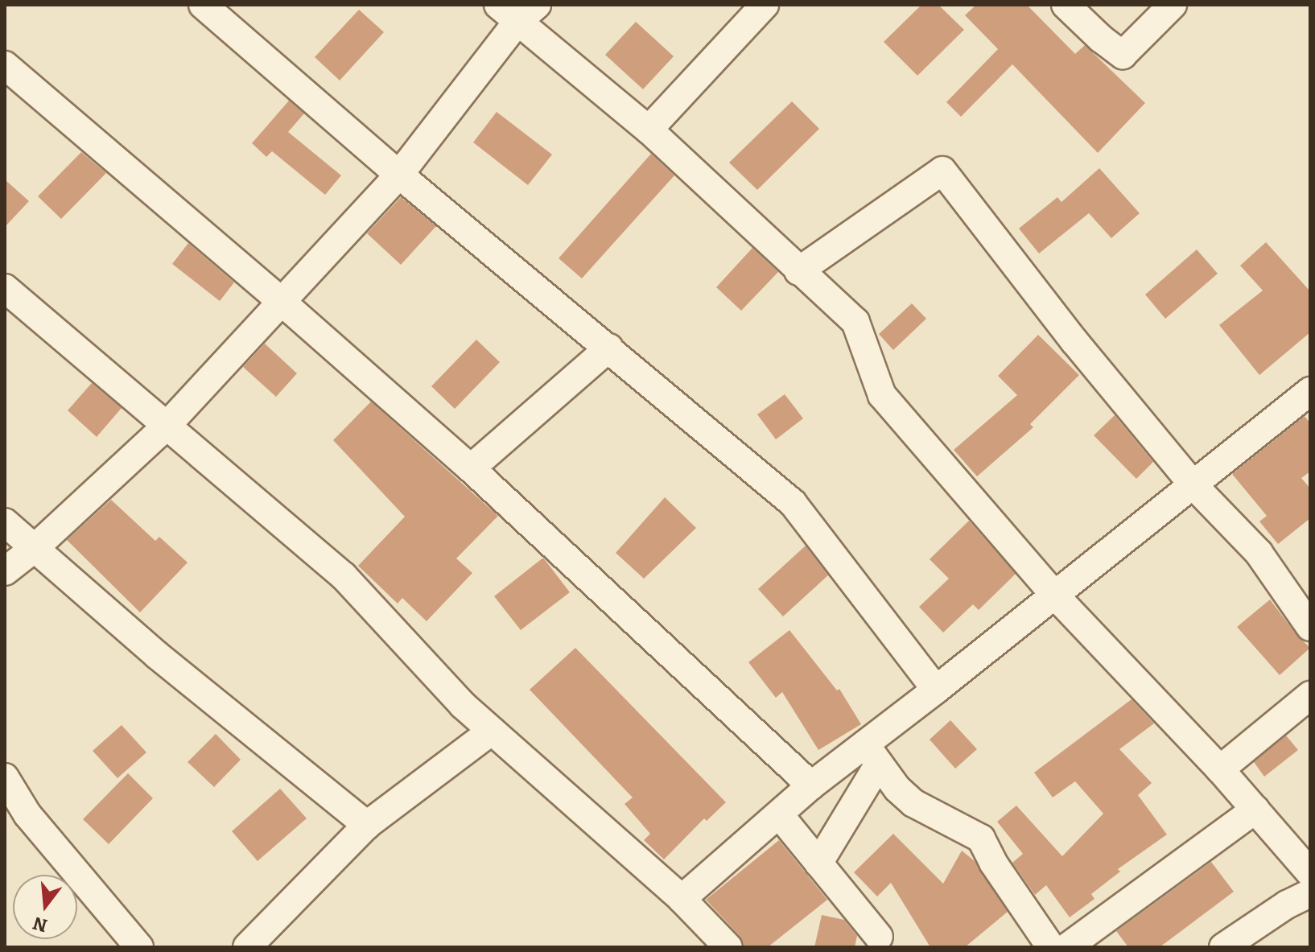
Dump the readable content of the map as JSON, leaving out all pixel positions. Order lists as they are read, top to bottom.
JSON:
{
  "north": "bottom"
}
